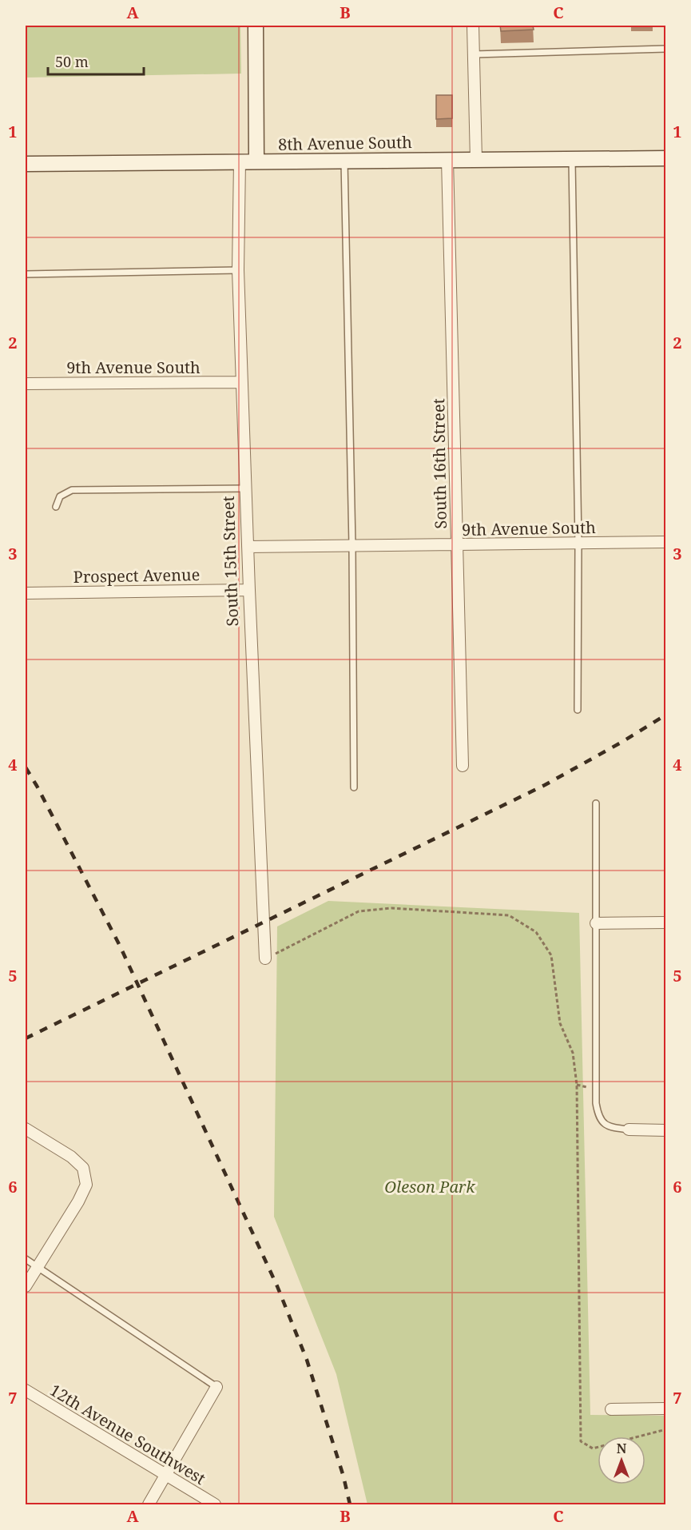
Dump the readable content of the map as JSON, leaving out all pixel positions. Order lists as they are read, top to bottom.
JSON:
{
  "streets": {
    "street": [
      "8th Avenue South",
      "9th Avenue South",
      "South 16th Street",
      "South 15th Street",
      "Prospect Avenue",
      "12th Avenue Southwest"
    ]
  },
  "crossings": [
    ["8th Avenue South", "South 16th Street"],
    ["8th Avenue South", "South 15th Street"],
    ["9th Avenue South", "South 16th Street"],
    ["9th Avenue South", "South 15th Street"],
    ["South 15th Street", "Prospect Avenue"]
  ],
  "parks": ["Oleson Park"],
  "scale_bar": "50 m",
  "north": "top",
  "grid": {
    "columns": ["A", "B", "C"],
    "rows": [
      "1",
      "2",
      "3",
      "4",
      "5",
      "6",
      "7"
    ]
  }
}
